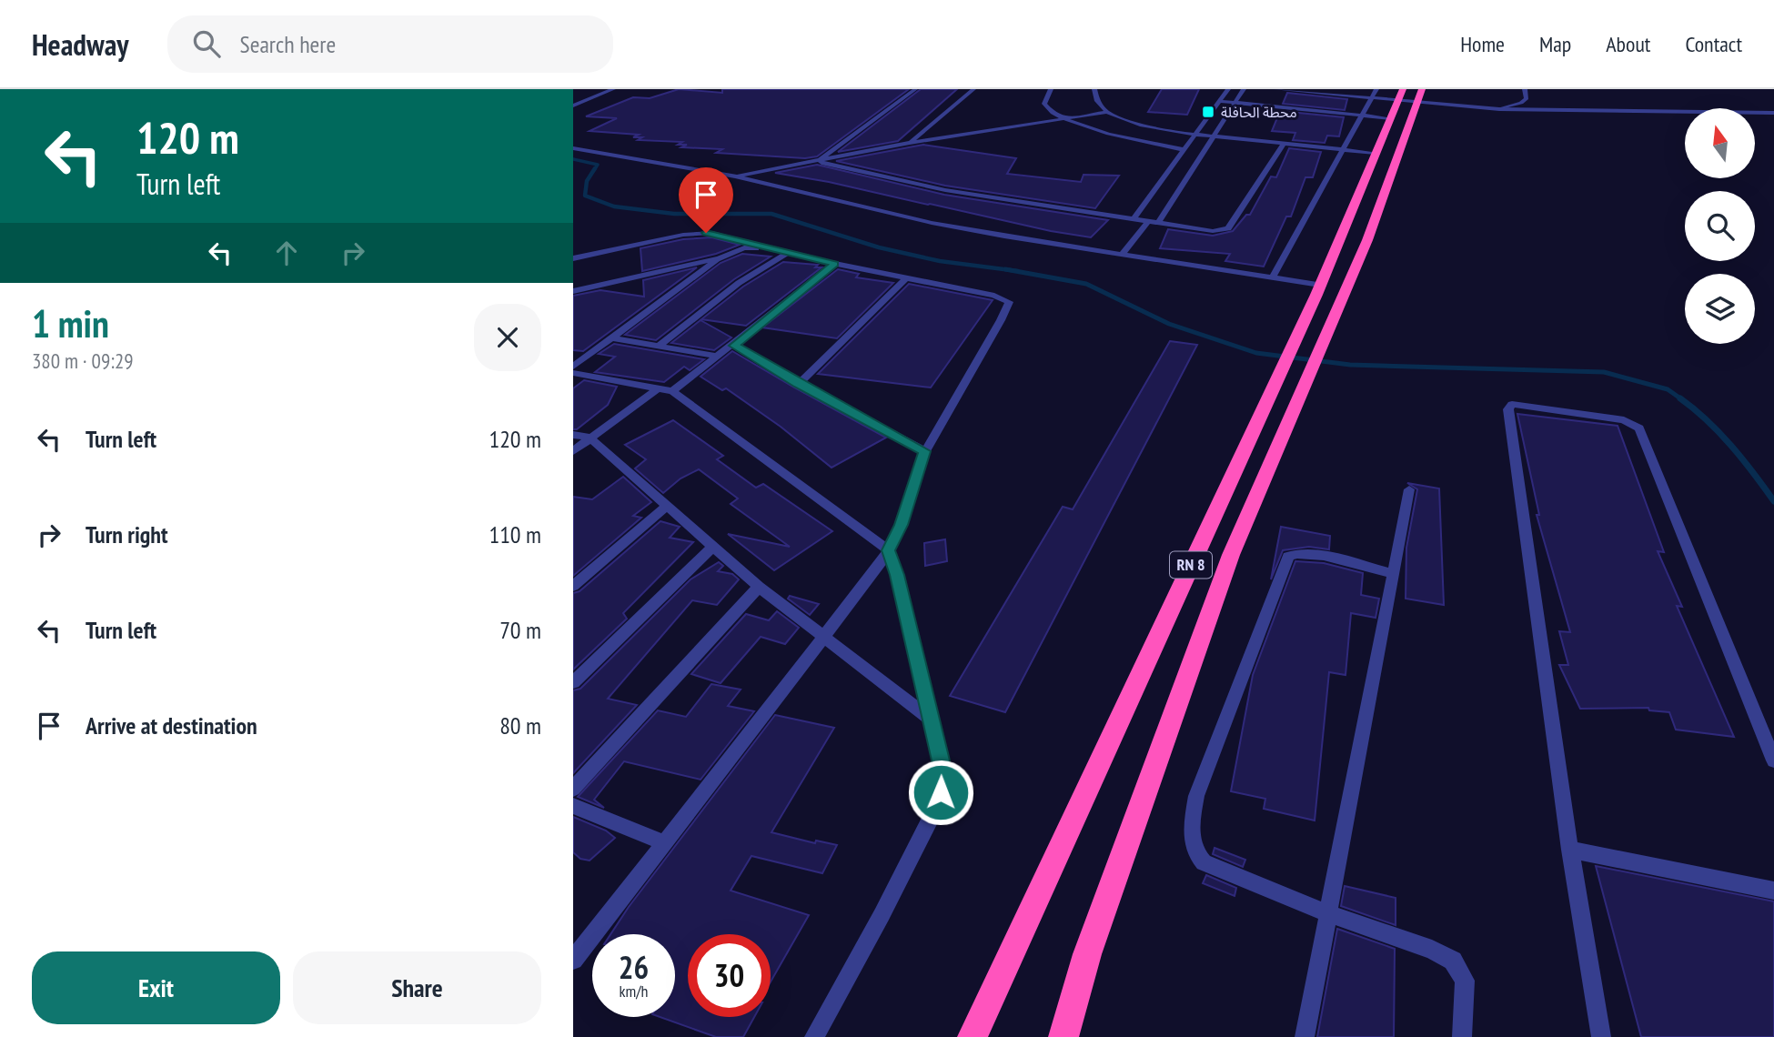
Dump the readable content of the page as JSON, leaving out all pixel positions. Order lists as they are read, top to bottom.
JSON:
{
  "streets": {
    "highway": ["RN 8"]
  },
  "places": {
    "transit": ["محطة الحافلة"]
  },
  "north": "top",
  "page": {
    "header": "Headway",
    "search": "Search here",
    "nav": [
      "Home",
      "Map",
      "About",
      "Contact"
    ],
    "turn": ["120 m", "Turn left"],
    "heading": ["1 min", "380 m · 09:29"],
    "list": [
      {
        "name": "Turn left",
        "value": "120 m"
      },
      {
        "name": "Turn right",
        "value": "110 m"
      },
      {
        "name": "Turn left",
        "value": "70 m"
      },
      {
        "name": "Arrive at destination",
        "value": "80 m"
      }
    ],
    "speed": "26 km/h",
    "limit": "30",
    "buttons": ["Exit", "Share"]
  }
}
